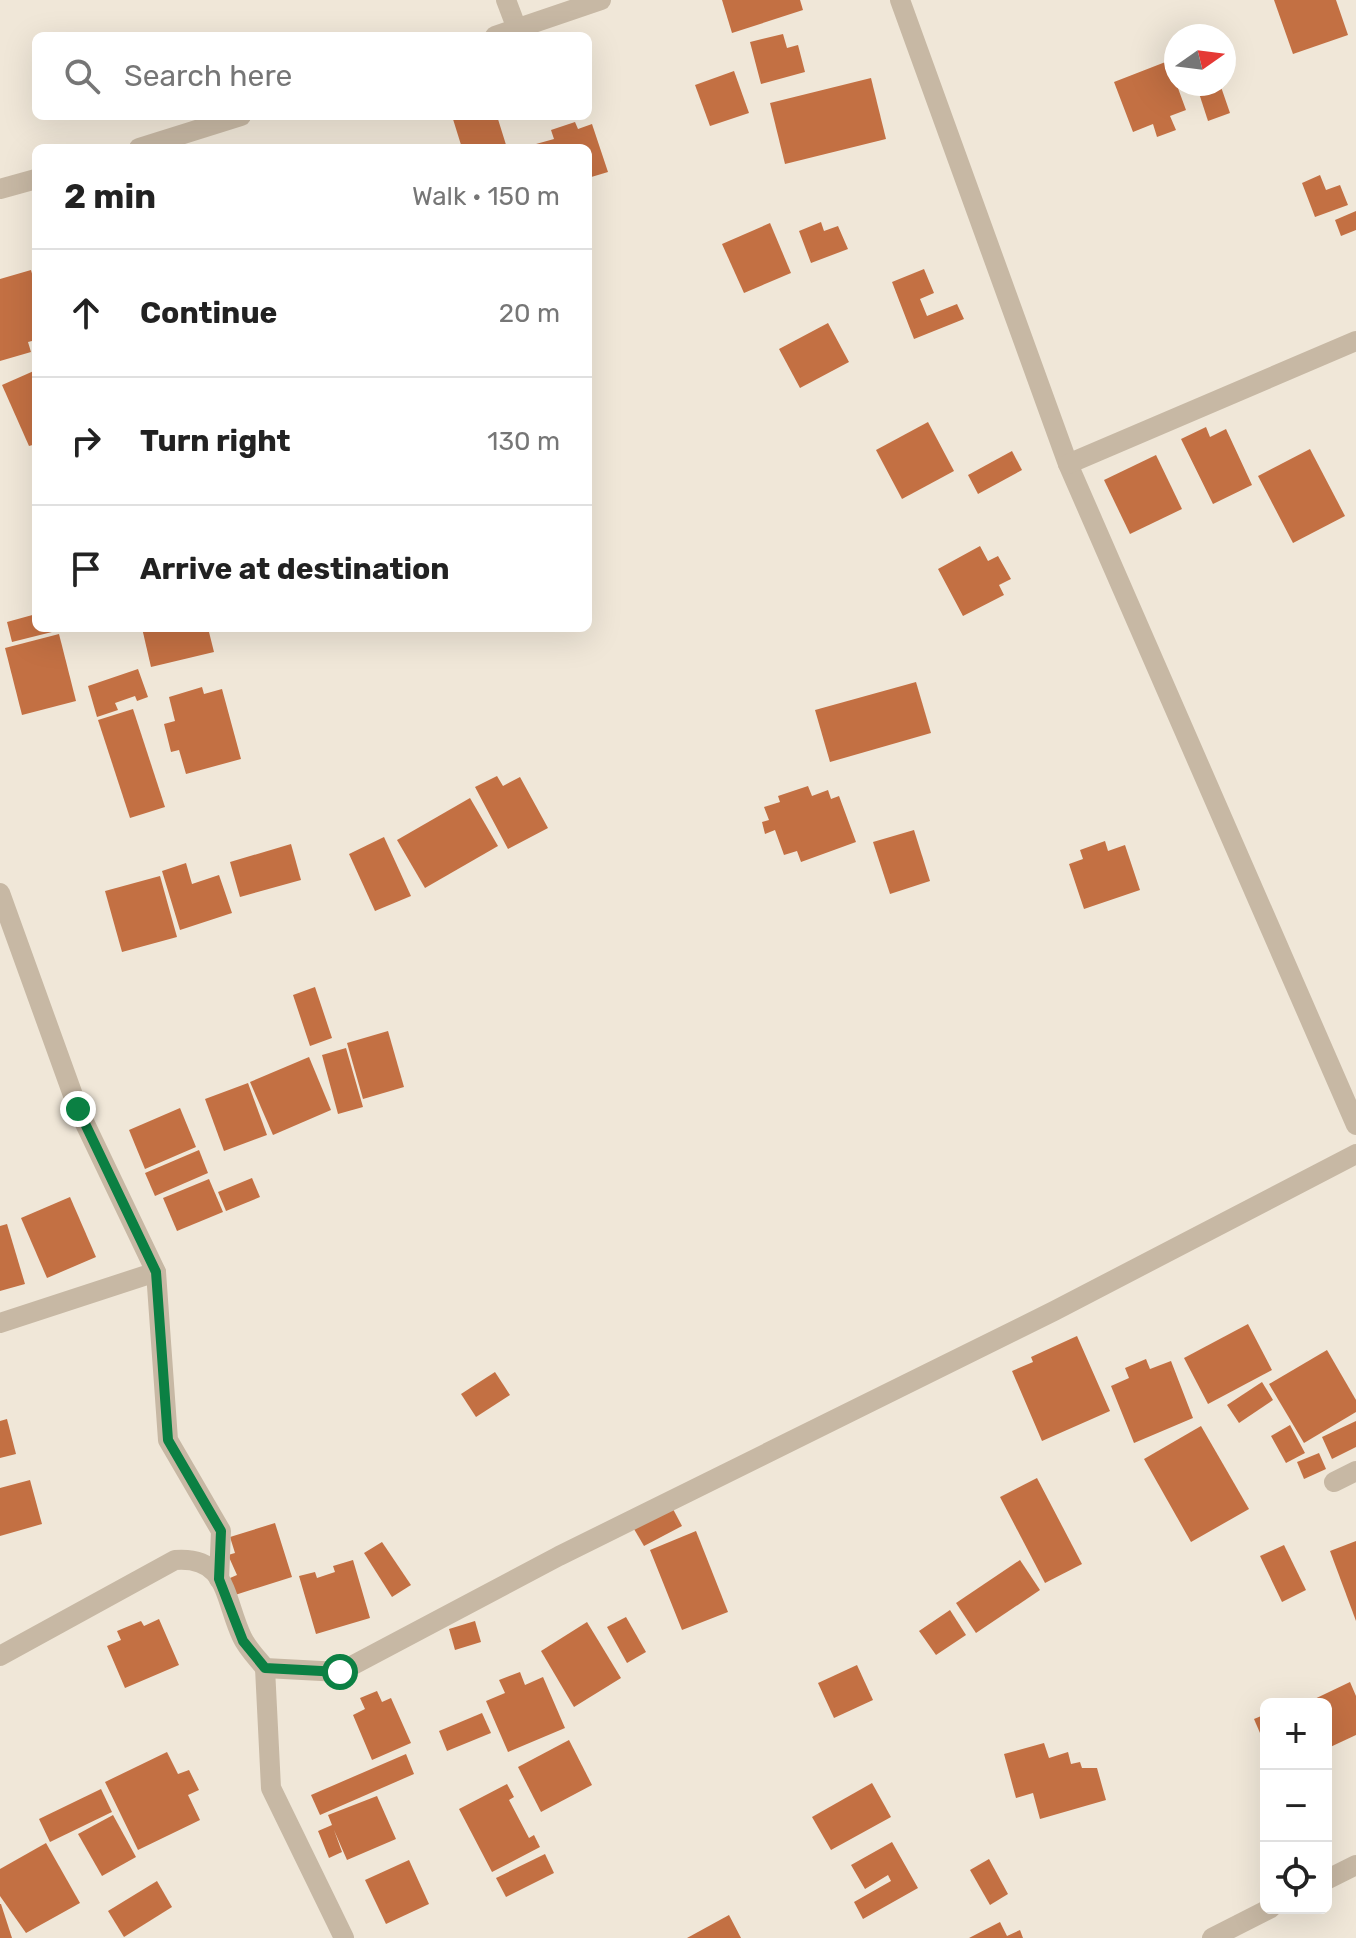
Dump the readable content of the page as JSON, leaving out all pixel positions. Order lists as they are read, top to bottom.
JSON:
{
  "north": "right",
  "page": {
    "search": "Search here",
    "heading": ["2 min", "Walk · 150 m"],
    "list": [
      ["Continue", "20 m"],
      ["Turn right", "130 m"],
      "Arrive at destination"
    ],
    "map_buttons": ["+", "−"]
  }
}
